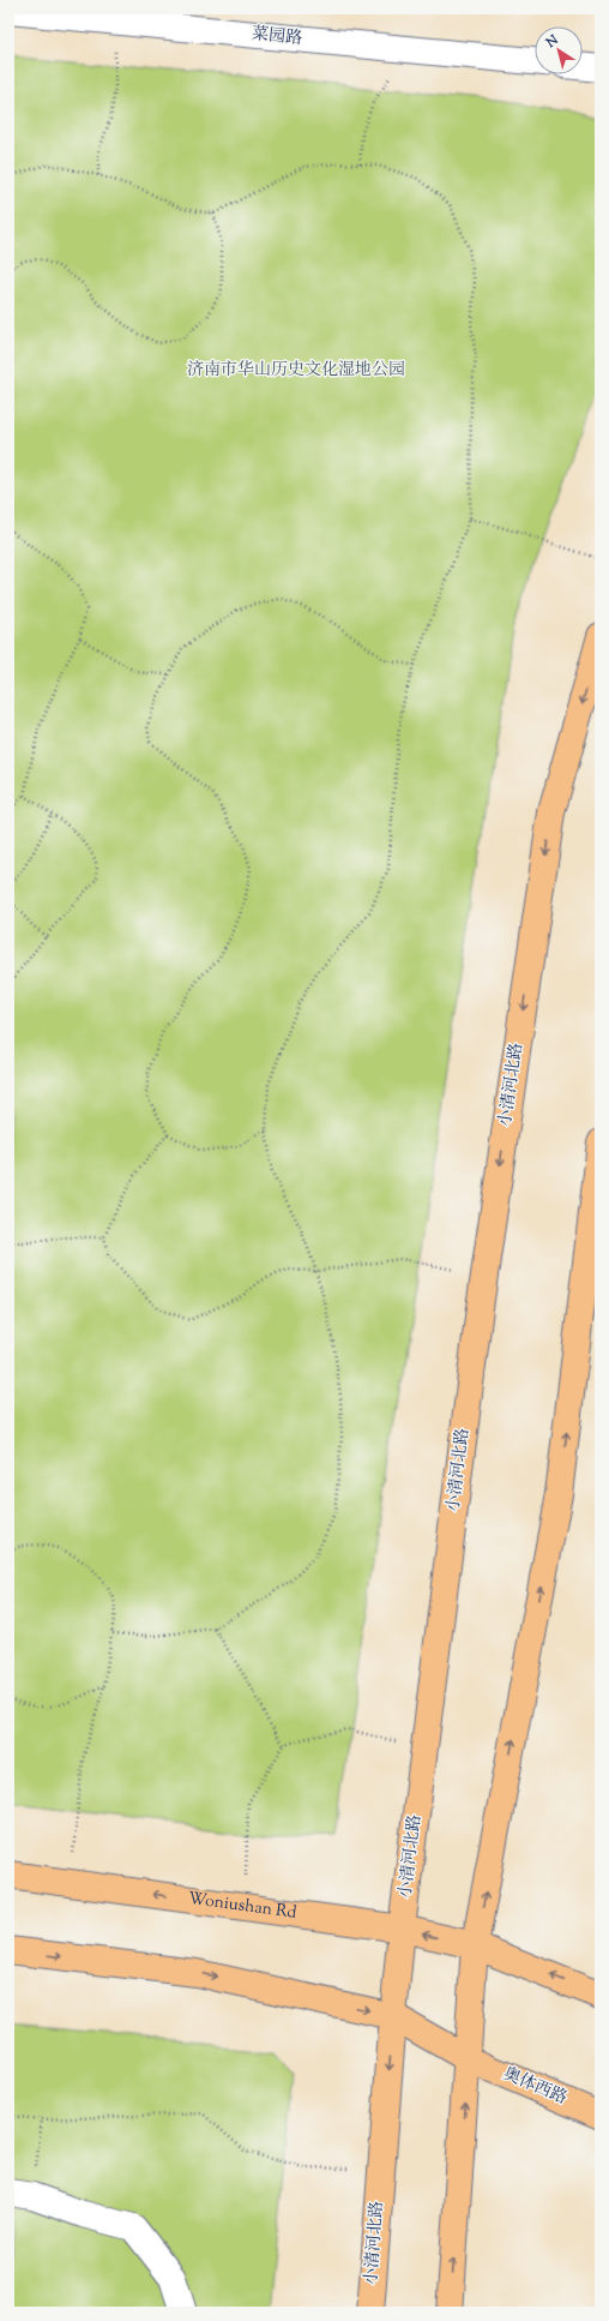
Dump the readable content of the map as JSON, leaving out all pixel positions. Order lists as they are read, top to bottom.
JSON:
{
  "streets": {
    "main road": ["小清河北路", "Woniushan Rd", "奥体西路"],
    "street": ["菜园路"]
  },
  "crossings": [
    ["小清河北路", "Woniushan Rd"],
    ["小清河北路", "奥体西路"]
  ],
  "one_way": ["Woniushan Rd", "奥体西路"],
  "parks": ["济南市华山历史文化湿地公园"],
  "north": "top left"
}
